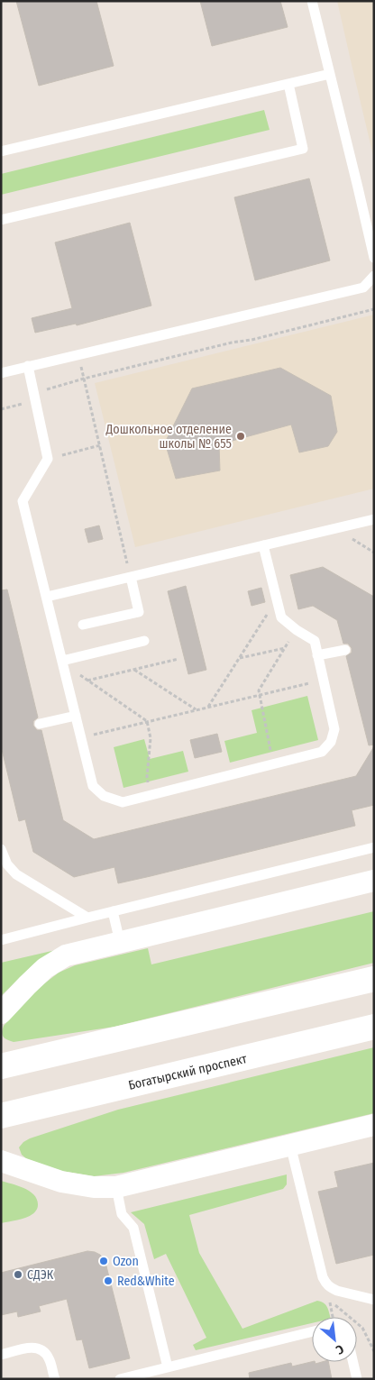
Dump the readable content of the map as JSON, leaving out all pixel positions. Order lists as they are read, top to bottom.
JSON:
{
  "streets": {
    "main road": ["Богатырский проспект"]
  },
  "places": [
    "Дошкольное отделение школы № 655",
    "Ozon",
    "СДЭК",
    "Red&White"
  ],
  "north": "bottom right"
}
